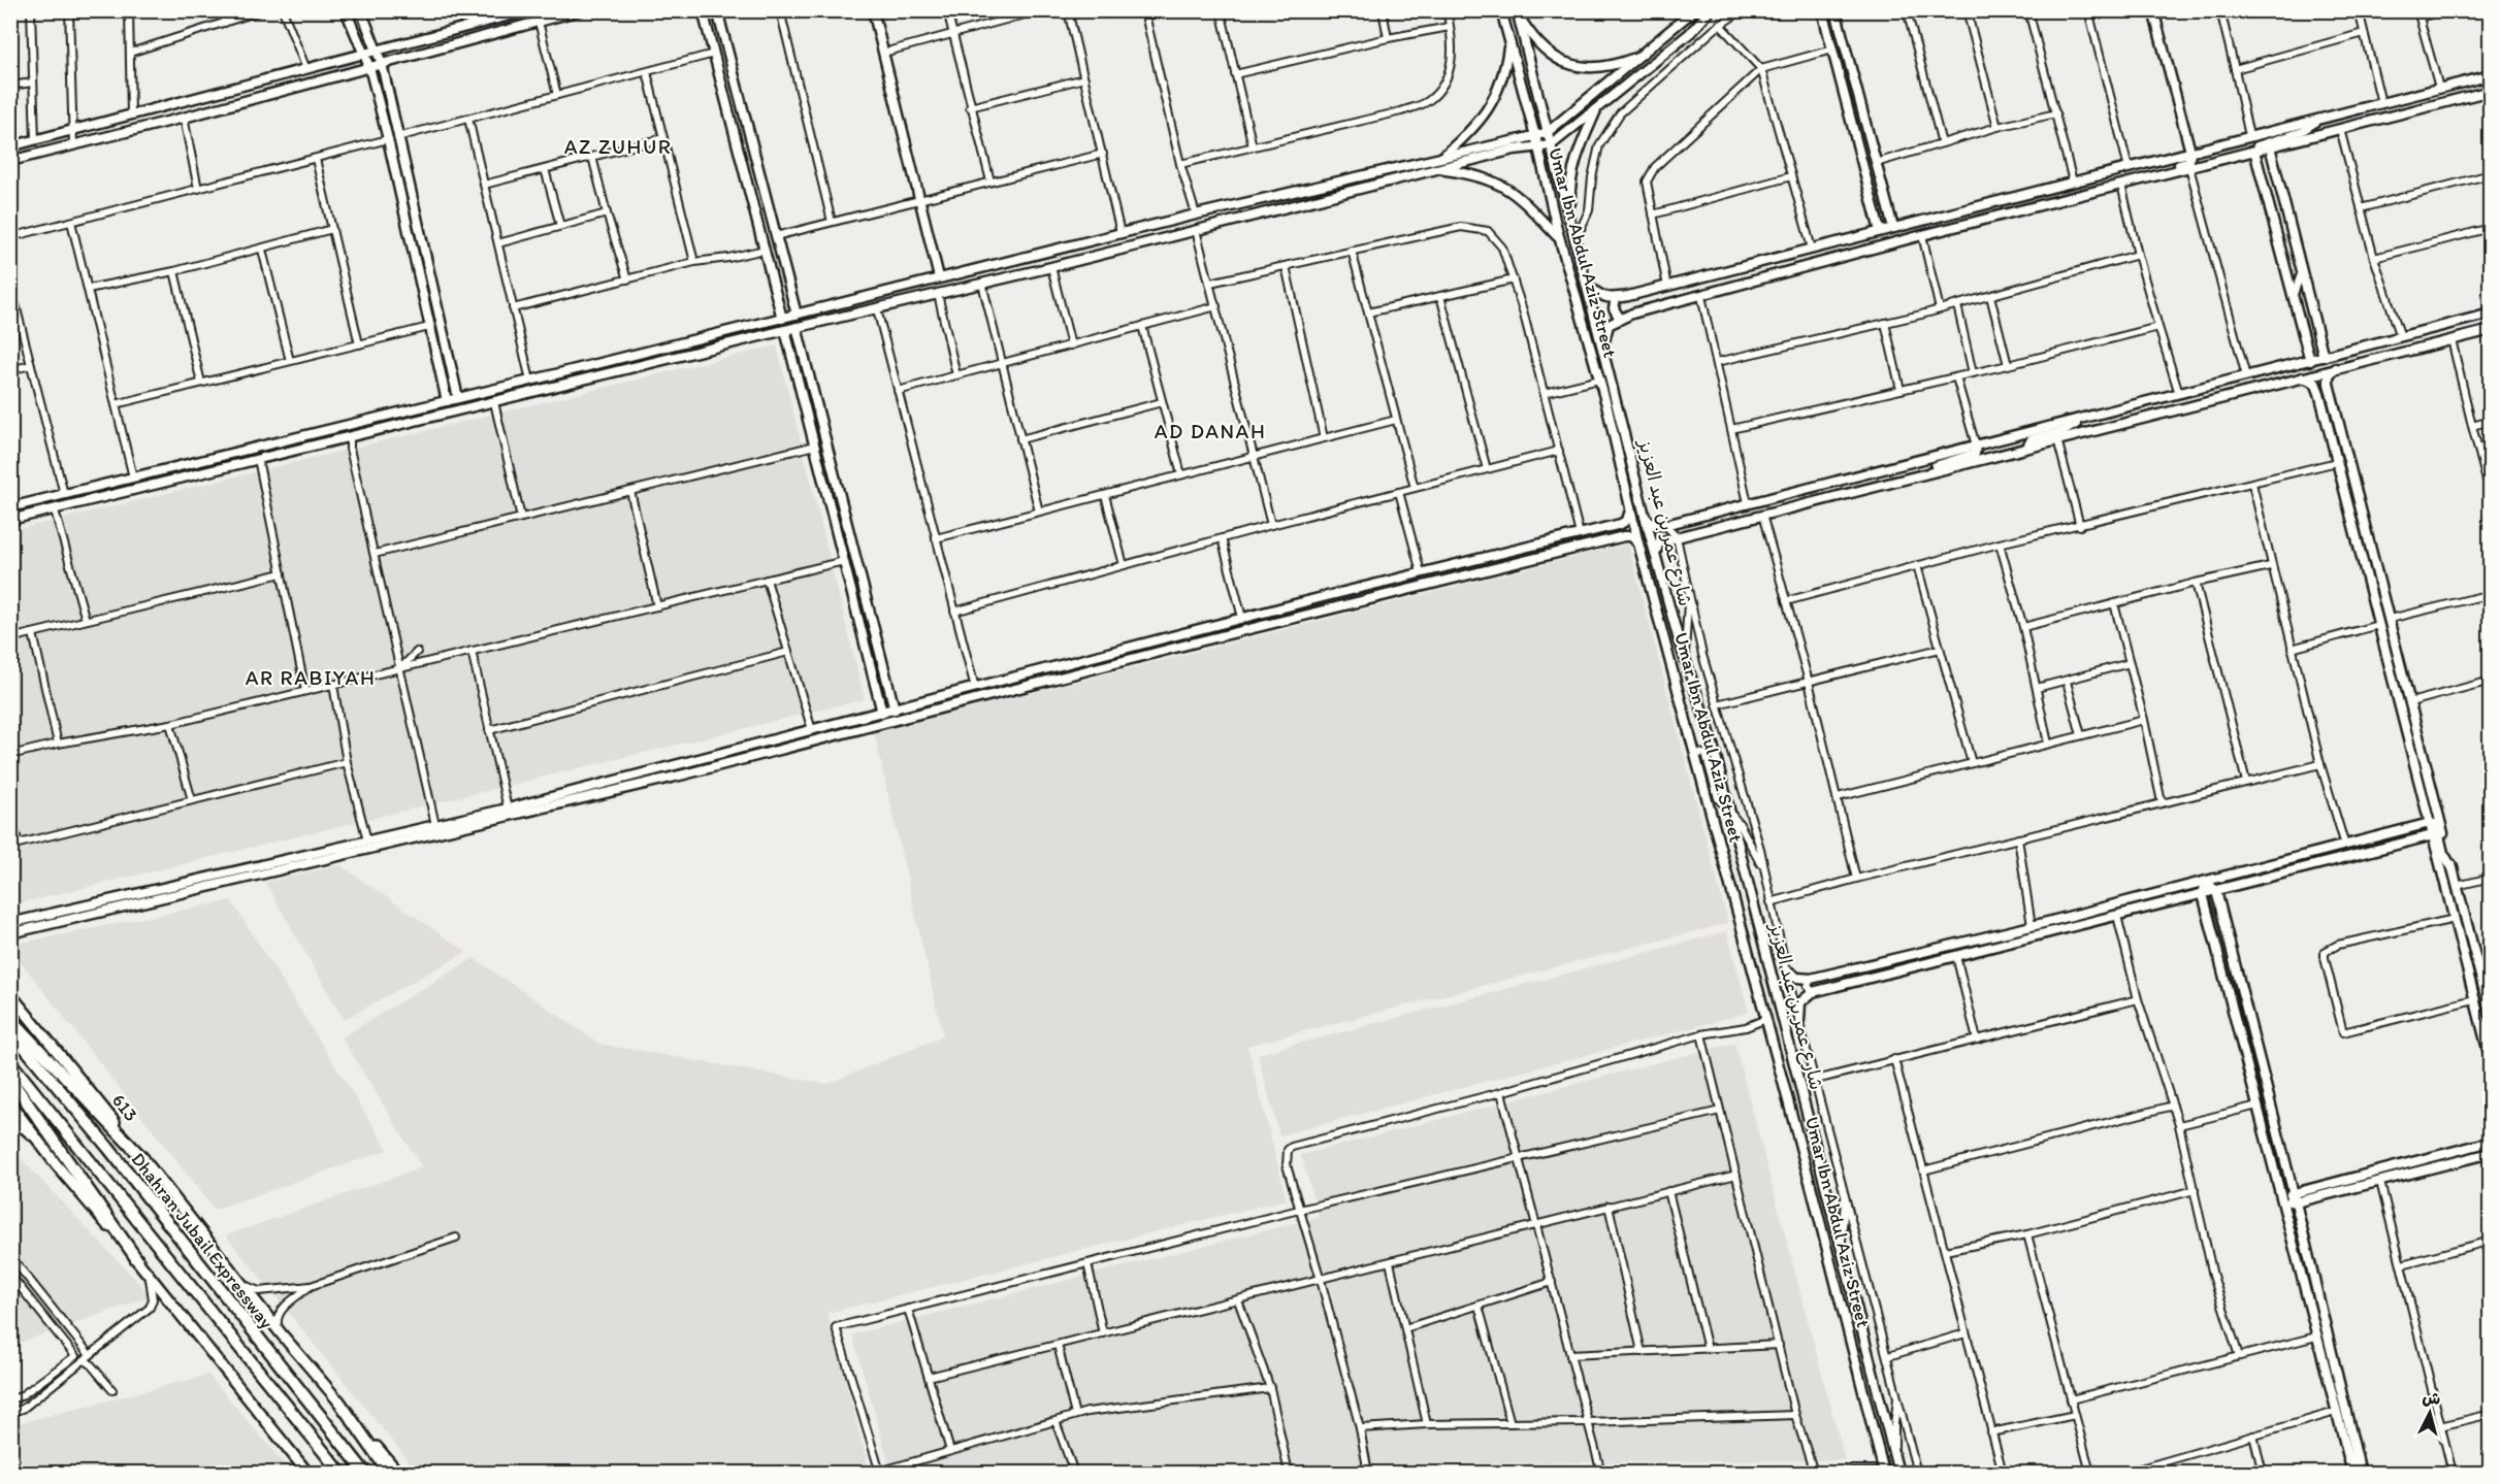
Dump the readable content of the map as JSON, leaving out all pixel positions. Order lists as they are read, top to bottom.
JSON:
{
  "streets": {
    "highway": ["613", "Dhahran Jubail Expressway"],
    "street": ["Umar Ibn Abdul Aziz Street", "شارع عمر بن عبد العزيز"]
  },
  "districts": ["AZ ZUHUR", "AD DANAH", "AR RABIYAH"],
  "north": "top"
}
